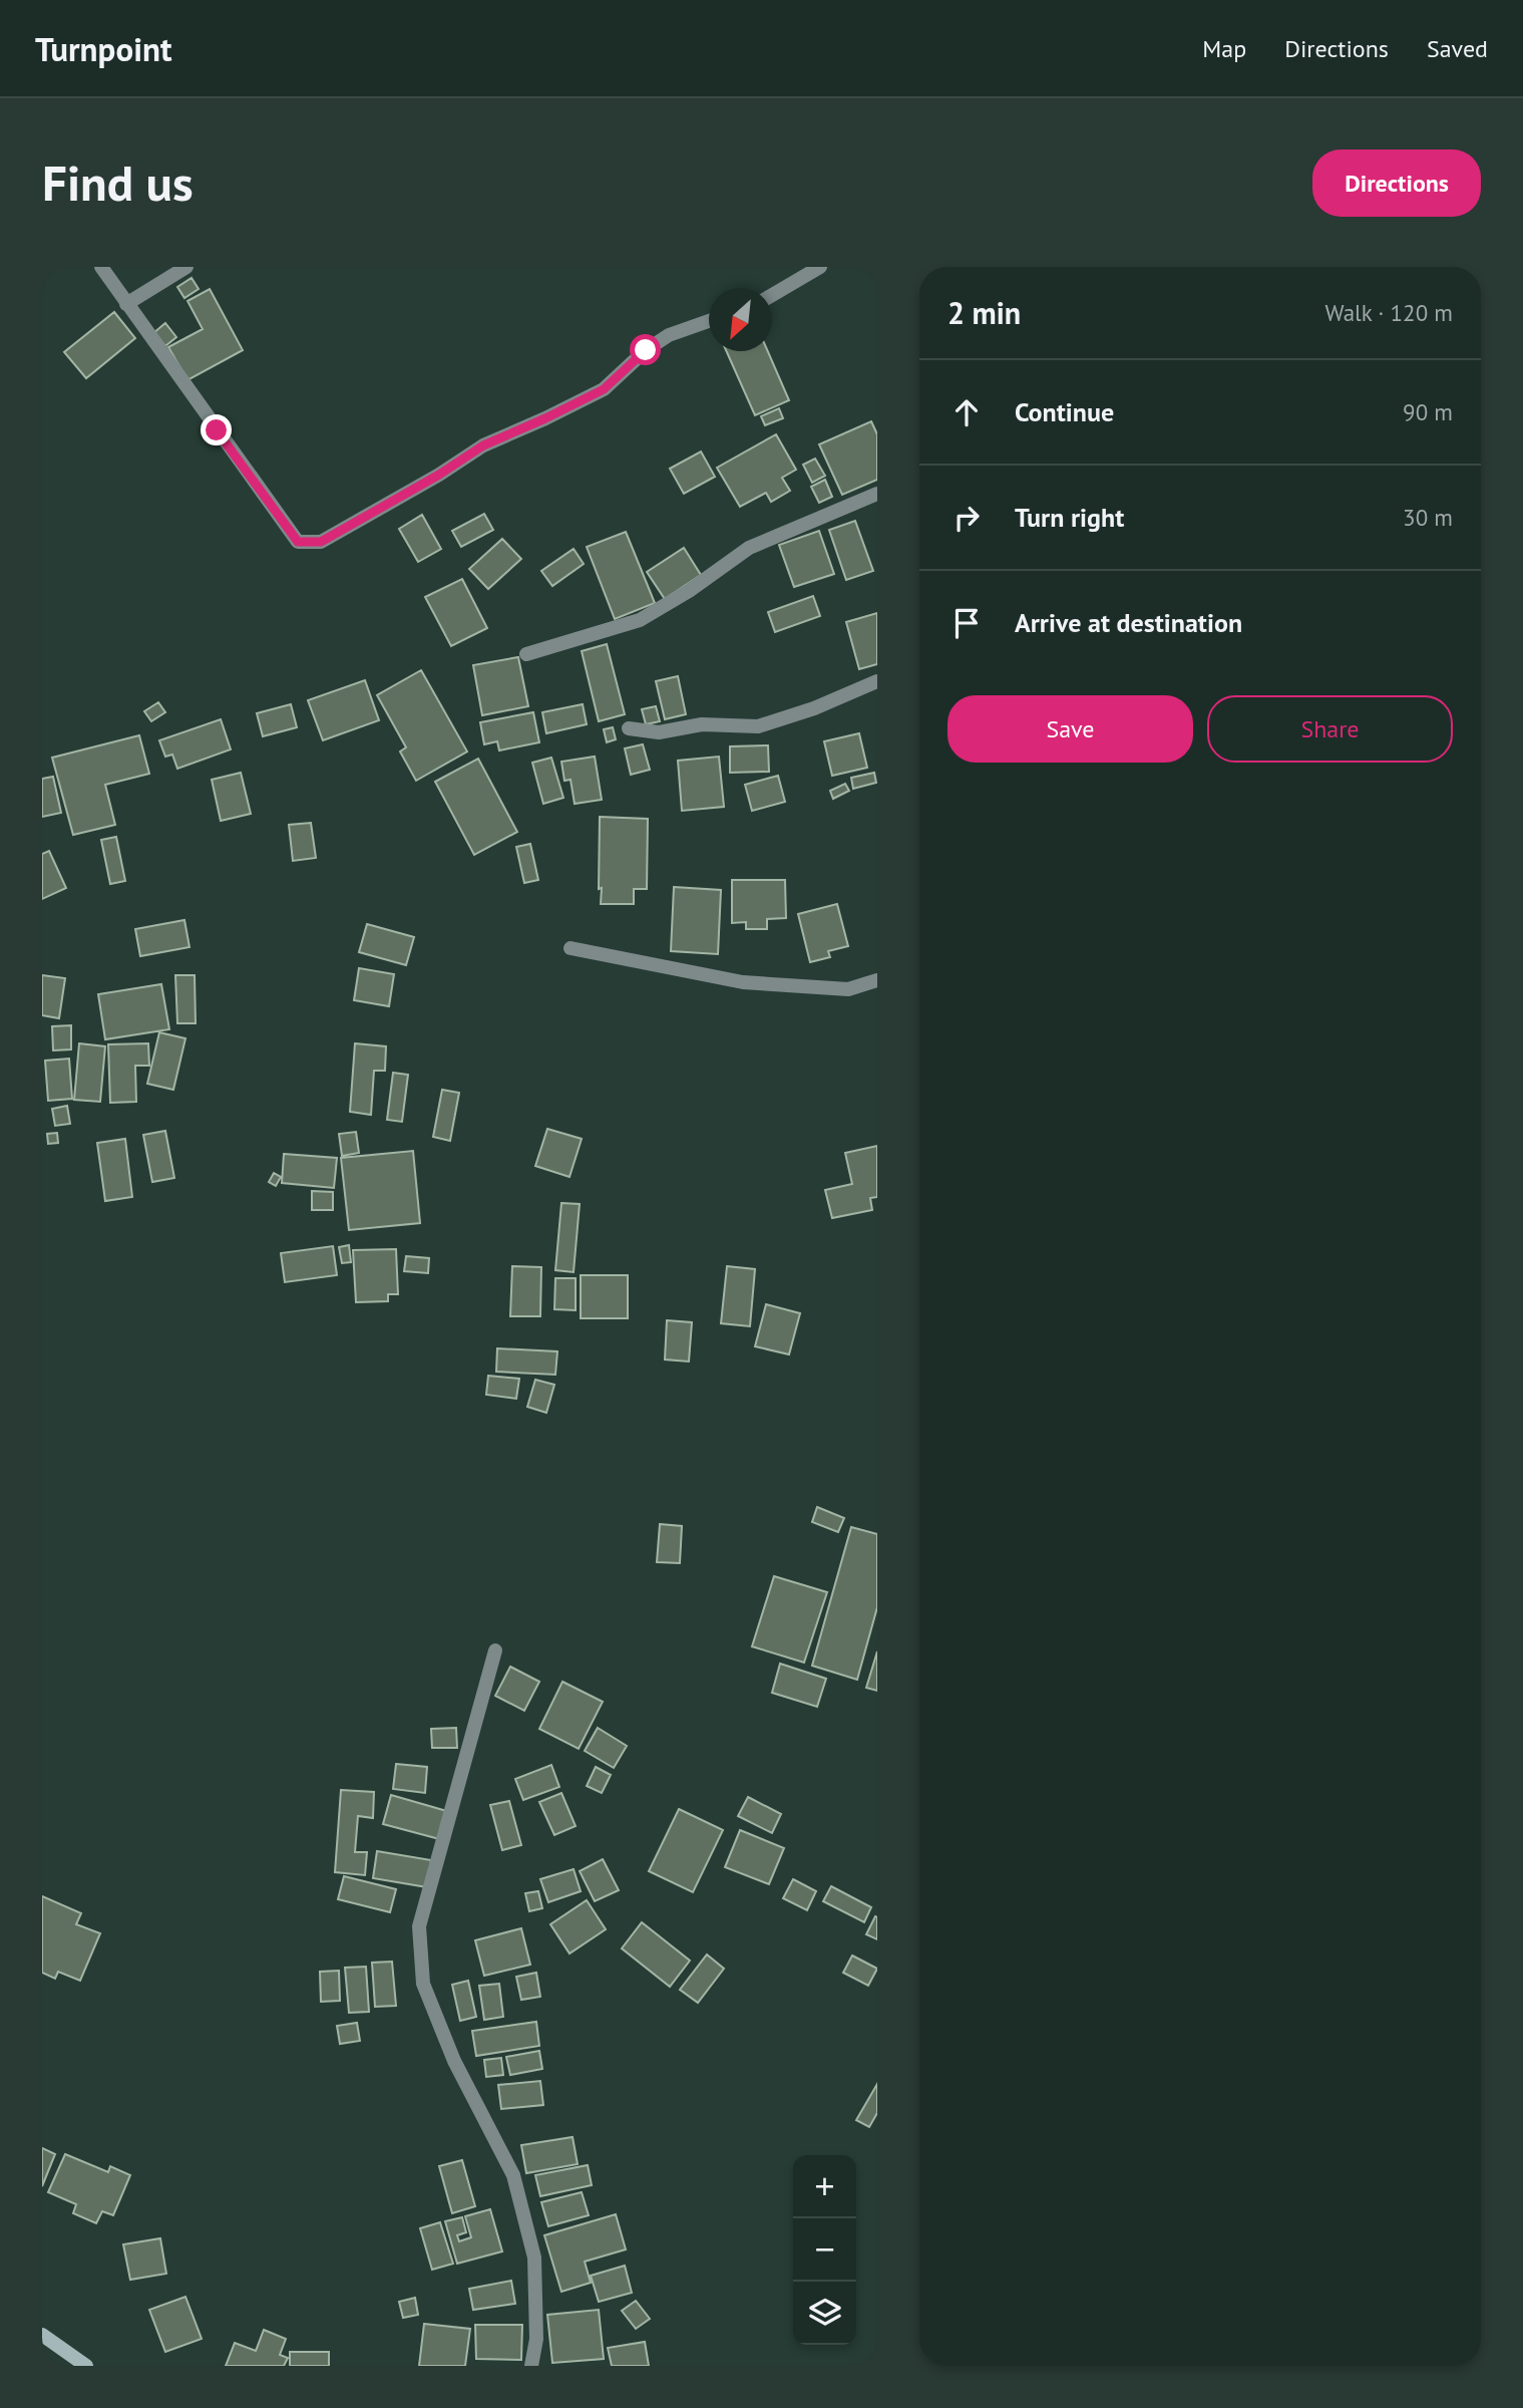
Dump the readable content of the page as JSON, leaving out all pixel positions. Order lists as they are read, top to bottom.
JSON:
{
  "north": "bottom left",
  "page": {
    "header": "Turnpoint",
    "nav": ["Map", "Directions", "Saved"],
    "buttons": [
      "Directions",
      ["Save", "Share"]
    ],
    "title": "Find us",
    "heading": ["2 min", "Walk · 120 m"],
    "list": [
      ["Continue", "90 m"],
      ["Turn right", "30 m"],
      "Arrive at destination"
    ],
    "map_buttons": ["+", "−"]
  }
}
